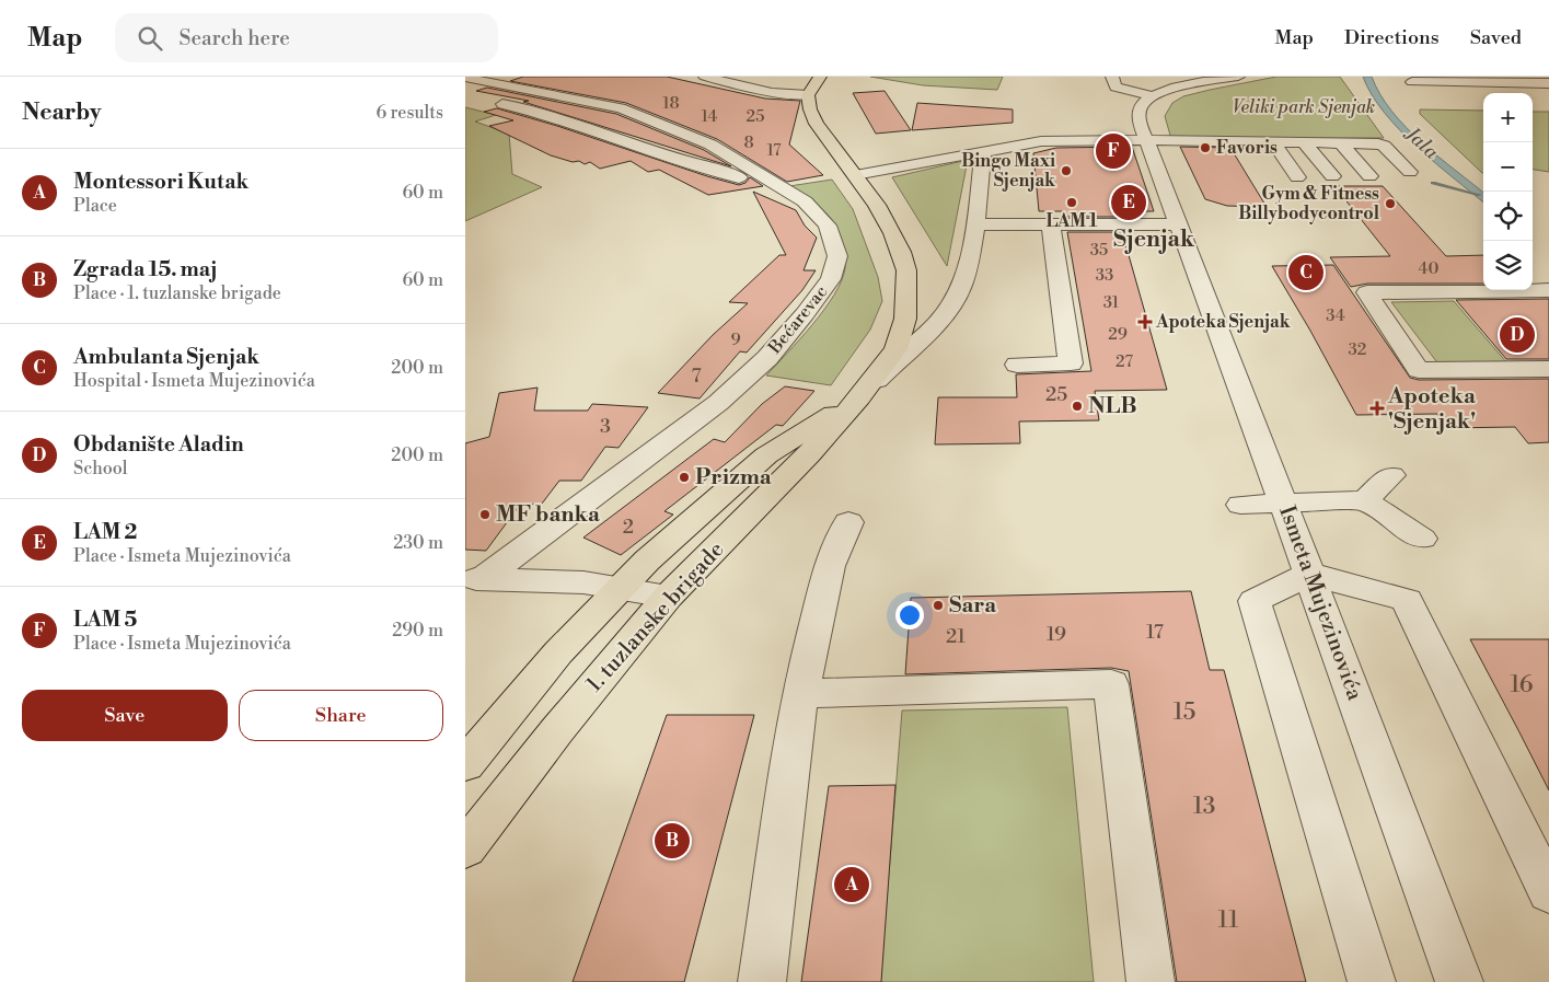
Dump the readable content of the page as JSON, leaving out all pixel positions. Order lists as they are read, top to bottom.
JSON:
{
  "streets": {
    "main road": ["1. tuzlanske brigade"],
    "street": ["Bećarevac", "Ismeta Mujezinovića"]
  },
  "districts": ["Sjenjak"],
  "water": ["Jala"],
  "parks": ["Veliki park Sjenjak"],
  "places": {
    "other": [
      "Favoris",
      "Bingo Maxi Sjenjak",
      "LAM 1",
      "Gym & Fitness Billybodycontrol",
      "NLB",
      "Prizma",
      "MF banka",
      "Sara"
    ],
    "health": ["Apoteka Sjenjak", "Apoteka 'Sjenjak'"]
  },
  "house_numbers": [
    "18",
    "14",
    "25",
    "8",
    "17",
    "35",
    "40",
    "33",
    "31",
    "34",
    "29",
    "9",
    "32",
    "27",
    "7",
    "25",
    "3",
    "2",
    "17",
    "19",
    "21",
    "16",
    "15",
    "13",
    "11"
  ],
  "page": {
    "header": "Map",
    "search": "Search here",
    "nav": ["Map", "Directions", "Saved"],
    "heading": ["Nearby", "6 results"],
    "map_buttons": ["+", "−"],
    "pins": [
      "F",
      "E",
      "C",
      "D",
      "B",
      "A"
    ],
    "list": [
      {
        "mark": "A",
        "name": "Montessori Kutak",
        "note": "Place",
        "value": "60 m"
      },
      {
        "mark": "B",
        "name": "Zgrada 15. maj",
        "note": "Place · 1. tuzlanske brigade",
        "value": "60 m"
      },
      {
        "mark": "C",
        "name": "Ambulanta Sjenjak",
        "note": "Hospital · Ismeta Mujezinovića",
        "value": "200 m"
      },
      {
        "mark": "D",
        "name": "Obdanište Aladin",
        "note": "School",
        "value": "200 m"
      },
      {
        "mark": "E",
        "name": "LAM 2",
        "note": "Place · Ismeta Mujezinovića",
        "value": "230 m"
      },
      {
        "mark": "F",
        "name": "LAM 5",
        "note": "Place · Ismeta Mujezinovića",
        "value": "290 m"
      }
    ],
    "buttons": ["Save", "Share"]
  }
}
